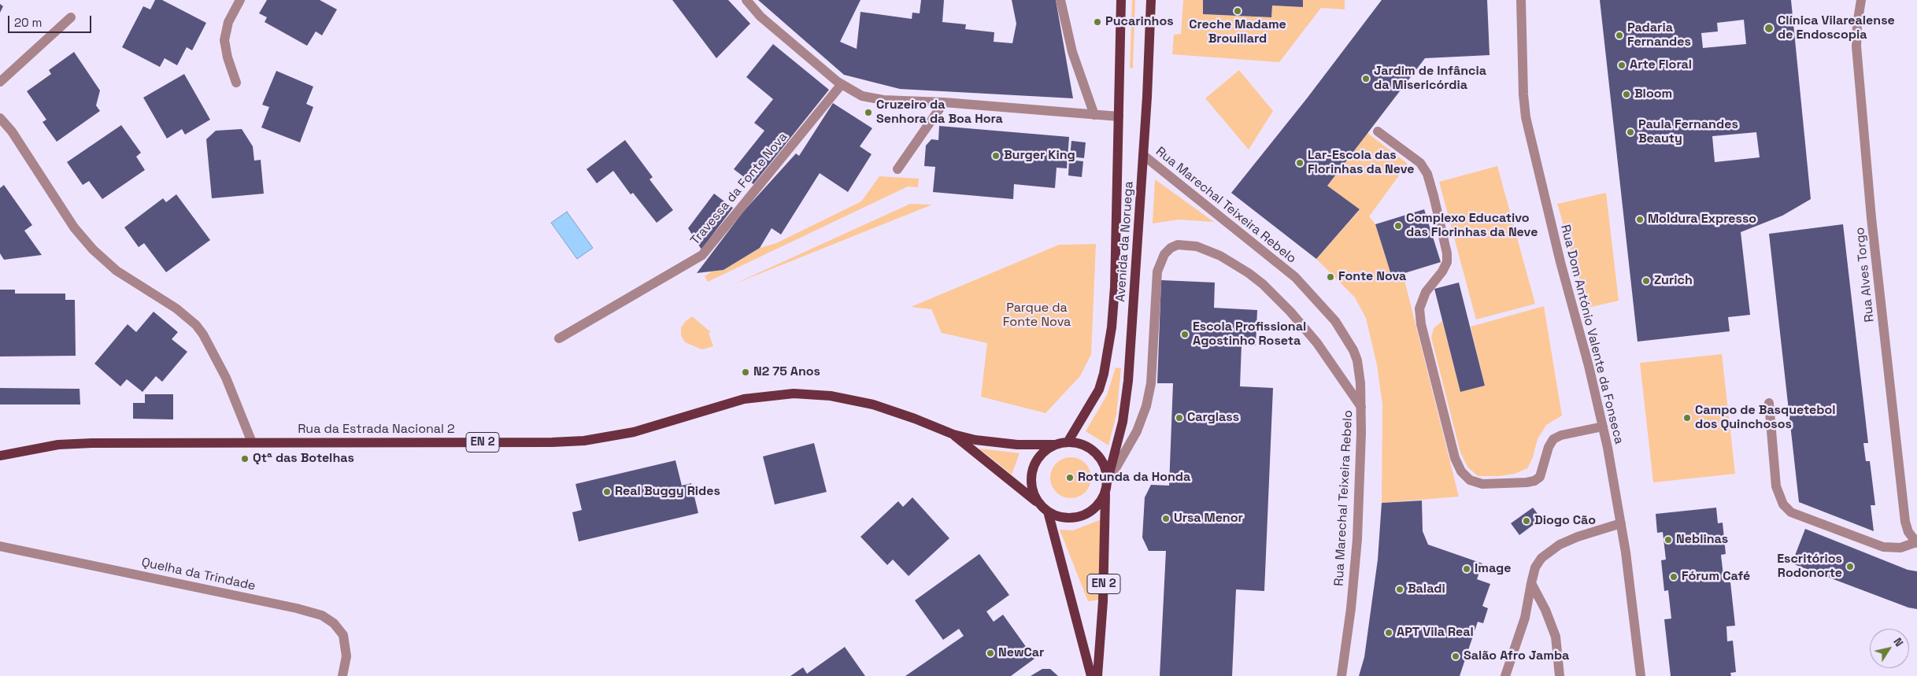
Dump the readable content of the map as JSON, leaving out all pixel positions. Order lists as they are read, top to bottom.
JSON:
{
  "streets": {
    "main road": ["Avenida da Noruega", "Rua da Estrada Nacional 2", "EN 2"],
    "street": [
      "Travessa da Fonte Nova",
      "Rua Marechal Teixeira Rebelo",
      "Rua Alves Torgo",
      "Rua Dom António Valente da Fonseca",
      "Quelha da Trindade"
    ]
  },
  "crossings": [
    ["Rua Marechal Teixeira Rebelo", "Avenida da Noruega"],
    ["Avenida da Noruega", "EN 2"],
    ["Rua da Estrada Nacional 2", "EN 2"]
  ],
  "parks": ["Parque da Fonte Nova"],
  "places": [
    "Creche Madame Brouillard",
    "Pucarinhos",
    "Clínica Vilarealense de Endoscopia",
    "Padaria Fernandes",
    "Arte Floral",
    "Jardim de Infância da Misericórdia",
    "Bloom",
    "Cruzeiro da Senhora da Boa Hora",
    "Paula Fernandes Beauty",
    "Burger King",
    "Lar-Escola das Florinhas da Neve",
    "Moldura Expresso",
    "Complexo Educativo das Florinhas da Neve",
    "Fonte Nova",
    "Zurich",
    "Escola Profissional Agostinho Roseta",
    "N2 75 Anos",
    "Carglass",
    "Campo de Basquetebol dos Quinchosos",
    "Qtª das Botelhas",
    "Rotunda da Honda",
    "Real Buggy Rides",
    "Ursa Menor",
    "Diogo Cão",
    "Neblinas",
    "Escritórios Rodonorte",
    "Image",
    "Fórum Café",
    "Baladi",
    "APT Vila Real",
    "NewCar",
    "Salão Afro Jamba"
  ],
  "scale_bar": "20 m",
  "north": "top right"
}
